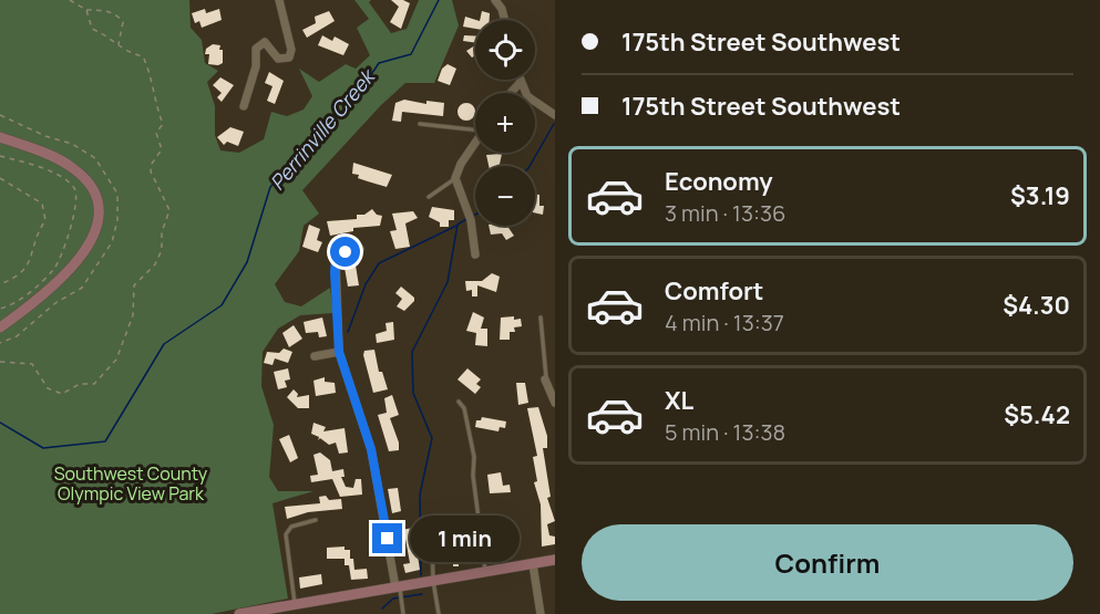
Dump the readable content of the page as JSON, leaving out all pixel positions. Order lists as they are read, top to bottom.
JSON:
{
  "water": ["Perrinville Creek"],
  "parks": ["Southwest County Olympic View Park"],
  "page": {
    "banner": ["175th Street Southwest", "175th Street Southwest"],
    "map_buttons": ["+", "−"],
    "list": [
      {
        "name": "Economy",
        "note": "3 min · 13:36",
        "value": "$3.19"
      },
      {
        "name": "Comfort",
        "note": "4 min · 13:37",
        "value": "$4.30"
      },
      {
        "name": "XL",
        "note": "5 min · 13:38",
        "value": "$5.42"
      }
    ],
    "buttons": "Confirm",
    "bubble": "1 min"
  }
}
